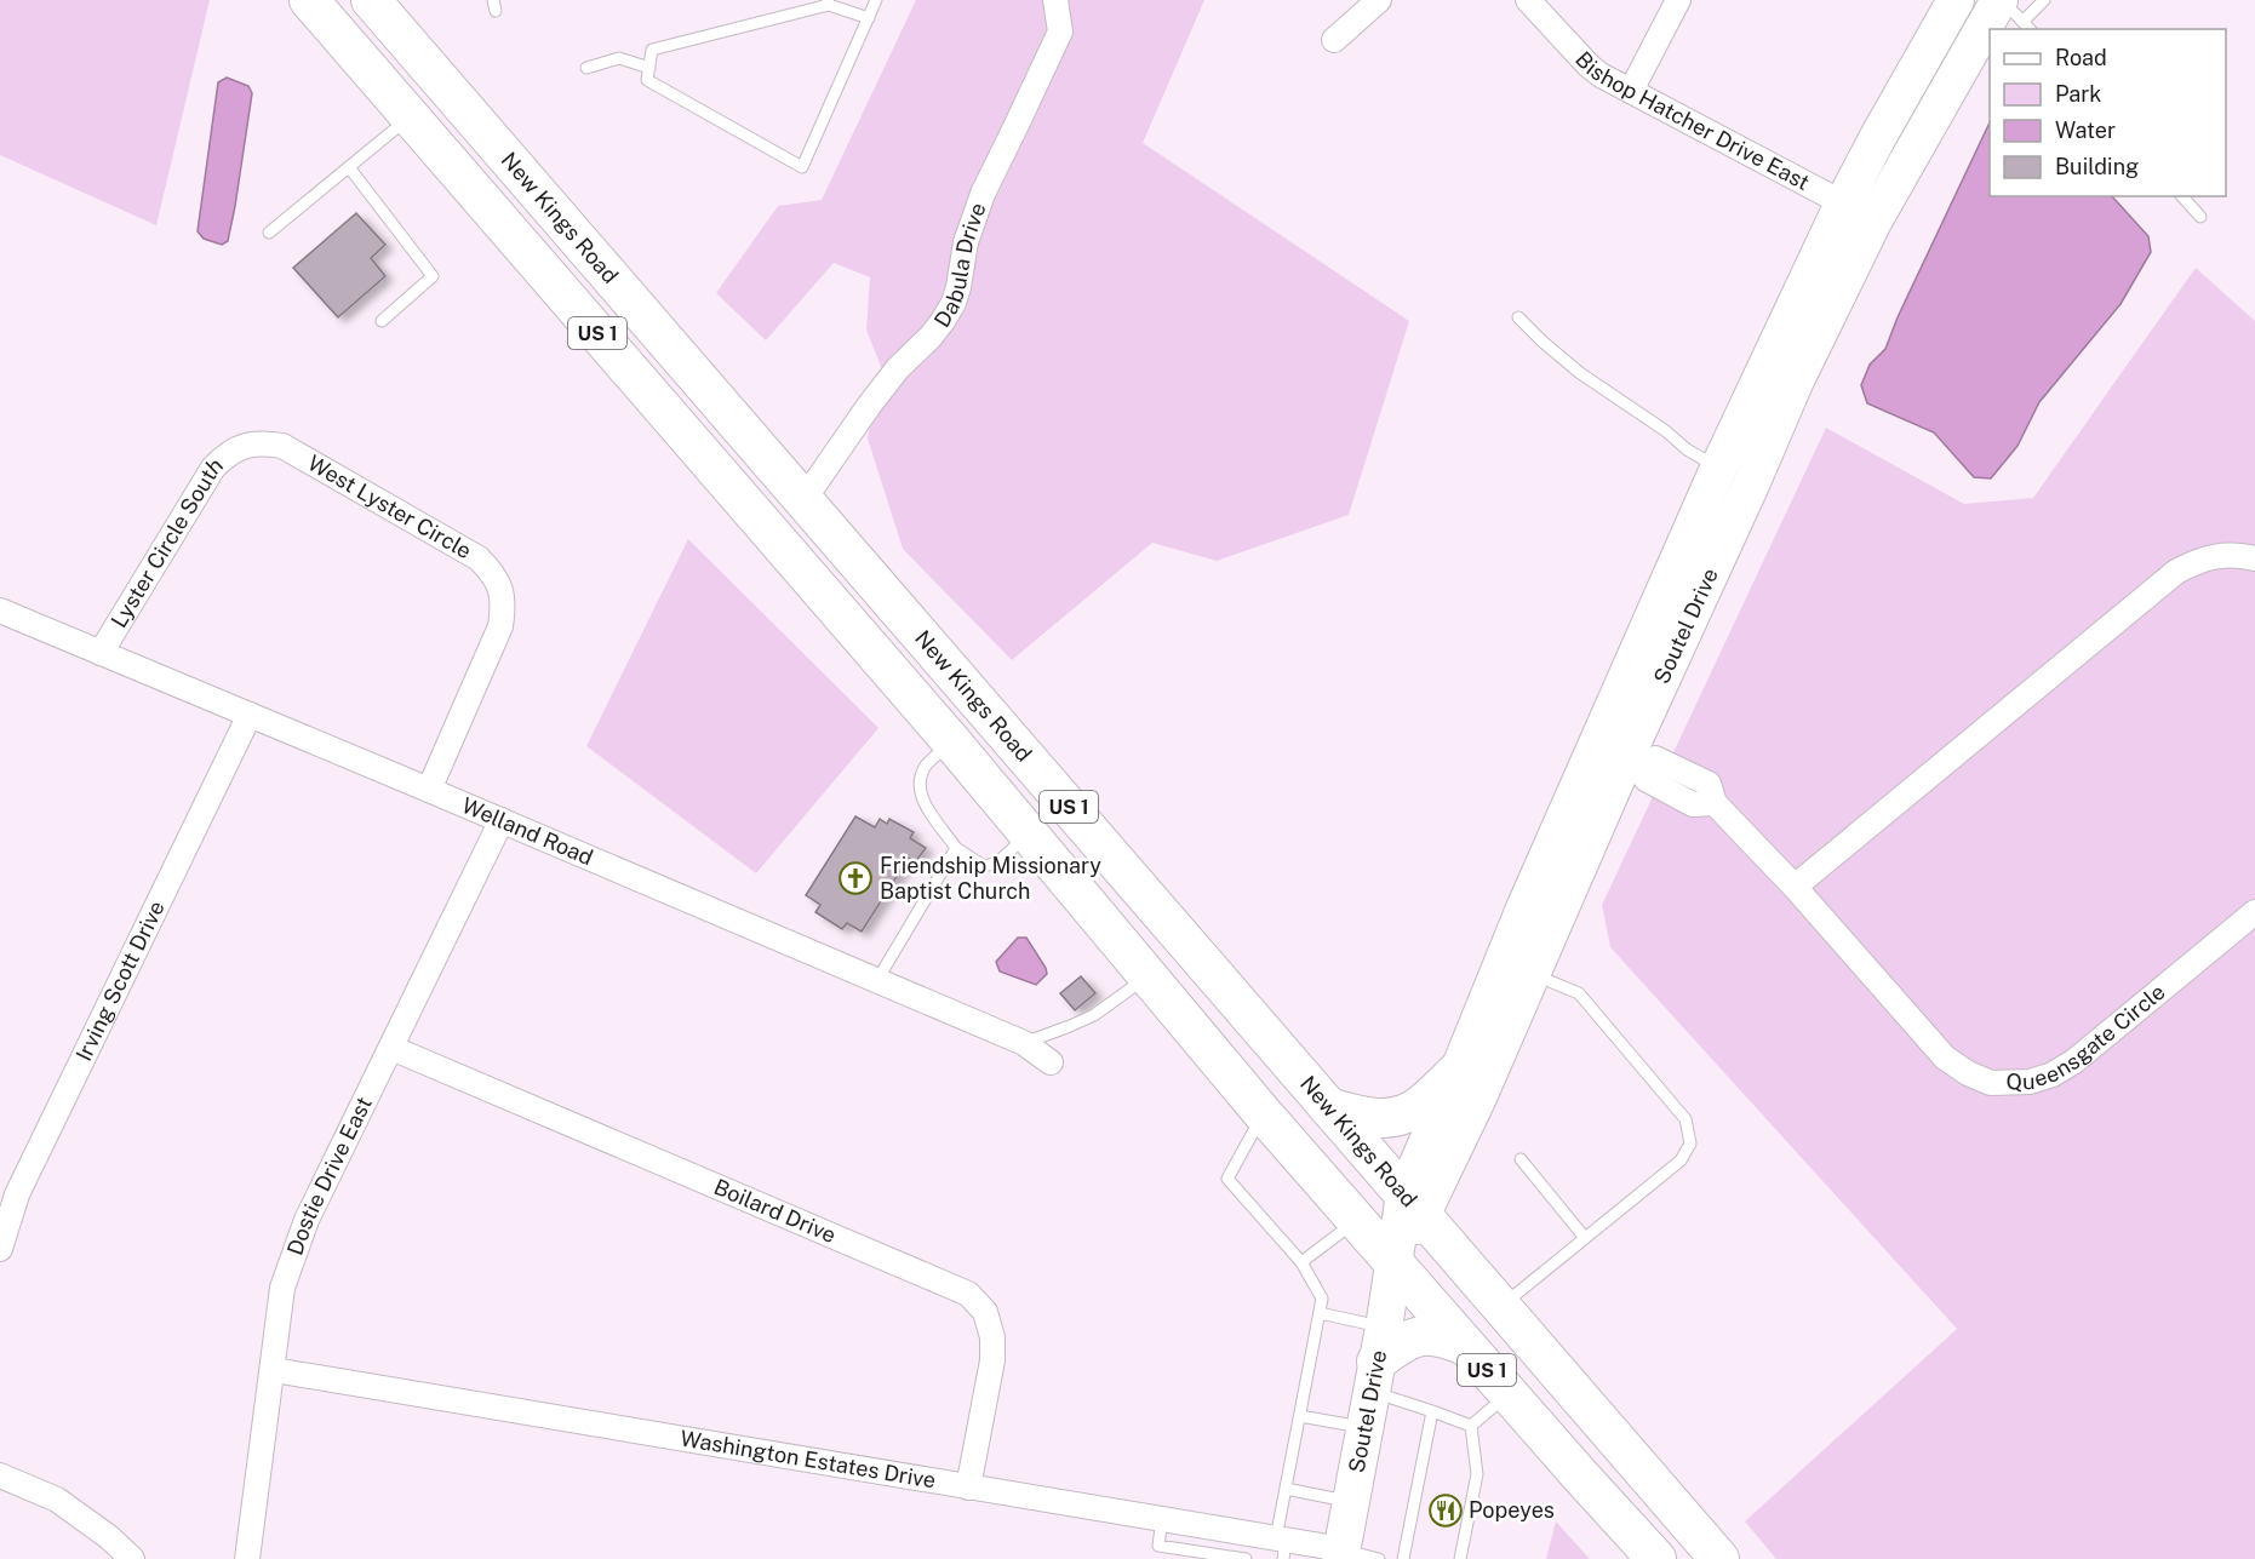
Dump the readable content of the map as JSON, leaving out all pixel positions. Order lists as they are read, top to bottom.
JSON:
{
  "streets": {
    "highway": ["New Kings Road", "US 1"],
    "main road": ["Soutel Drive"],
    "street": [
      "Bishop Hatcher Drive East",
      "Dabula Drive",
      "West Lyster Circle",
      "Lyster Circle South",
      "Welland Road",
      "Irving Scott Drive",
      "Queensgate Circle",
      "Dostie Drive East",
      "Boilard Drive",
      "Washington Estates Drive"
    ]
  },
  "crossings": [
    ["Bishop Hatcher Drive East", "Soutel Drive"],
    ["New Kings Road", "Dabula Drive"],
    ["New Kings Road", "Soutel Drive"],
    ["US 1", "Soutel Drive"],
    ["West Lyster Circle", "Lyster Circle South"],
    ["West Lyster Circle", "Welland Road"],
    ["Lyster Circle South", "Welland Road"],
    ["Soutel Drive", "Queensgate Circle"],
    ["Soutel Drive", "Washington Estates Drive"],
    ["Welland Road", "Irving Scott Drive"],
    ["Welland Road", "Dostie Drive East"],
    ["Dostie Drive East", "Boilard Drive"],
    ["Dostie Drive East", "Washington Estates Drive"],
    ["Boilard Drive", "Washington Estates Drive"]
  ],
  "places": {
    "church": ["Friendship Missionary Baptist Church"],
    "restaurant": ["Popeyes"]
  },
  "legend": [
    "Road",
    "Park",
    "Water",
    "Building"
  ]
}
